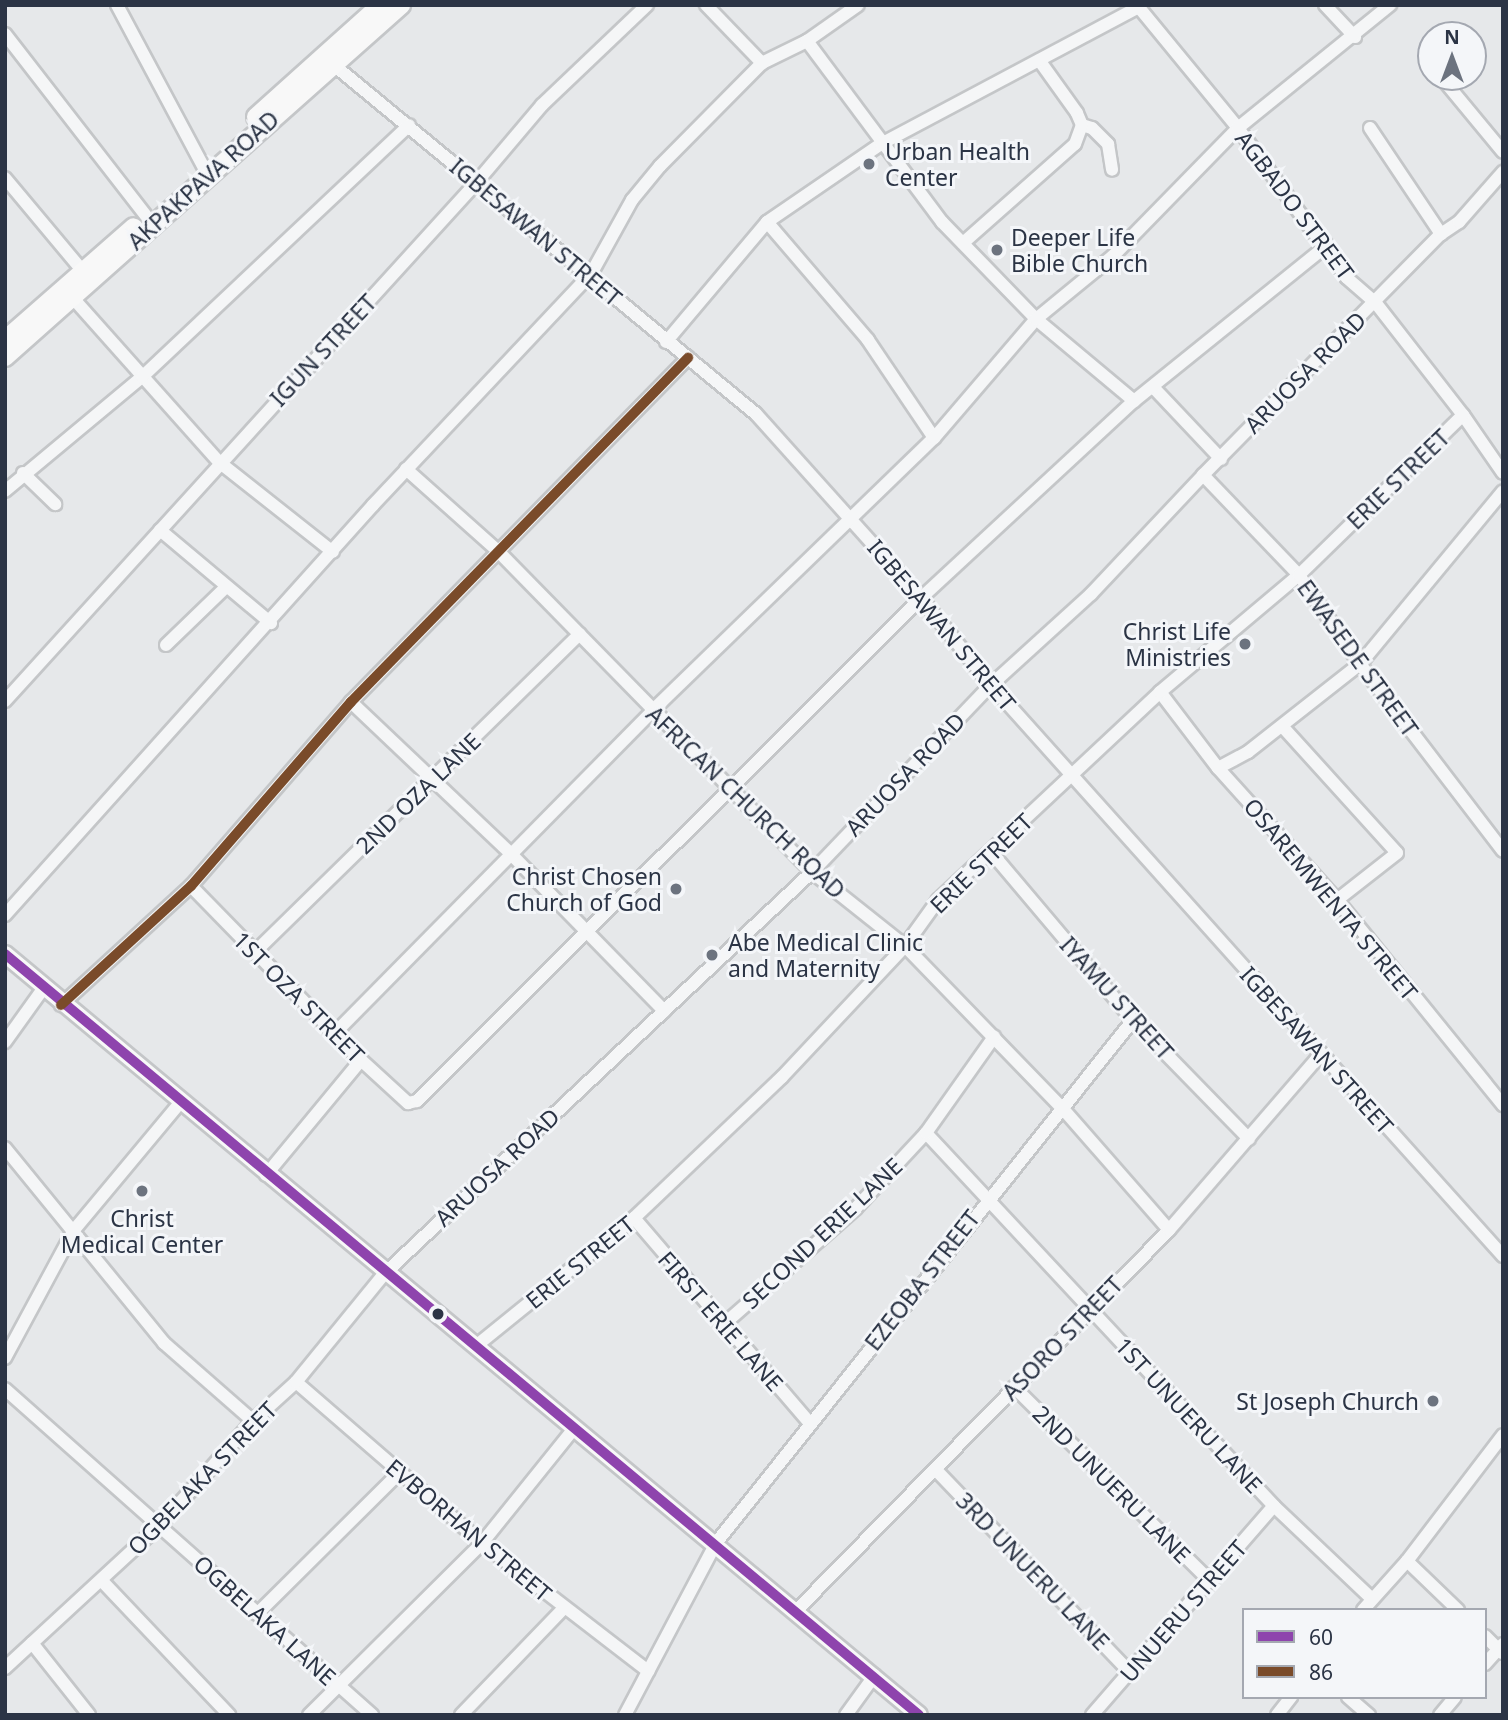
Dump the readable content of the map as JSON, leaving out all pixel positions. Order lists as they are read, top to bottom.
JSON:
{
  "streets": {
    "highway": ["AKPAKPAVA ROAD"],
    "street": [
      "AGBADO STREET",
      "IGBESAWAN STREET",
      "IGUN STREET",
      "ARUOSA ROAD",
      "ERIE STREET",
      "EWASEDE STREET",
      "2ND OZA LANE",
      "AFRICAN CHURCH ROAD",
      "OSAREMWENTA STREET",
      "1ST OZA STREET",
      "IYAMU STREET",
      "SECOND ERIE LANE",
      "EZEOBA STREET",
      "FIRST ERIE LANE",
      "ASORO STREET",
      "1ST UNUERU LANE",
      "OGBELAKA STREET",
      "2ND UNUERU LANE",
      "EVBORHAN STREET",
      "3RD UNUERU LANE",
      "UNUERU STREET",
      "OGBELAKA LANE"
    ]
  },
  "crossings": [
    ["AKPAKPAVA ROAD", "IGBESAWAN STREET"],
    ["AGBADO STREET", "ARUOSA ROAD"],
    ["AGBADO STREET", "ERIE STREET"],
    ["IGBESAWAN STREET", "IGUN STREET"],
    ["IGBESAWAN STREET", "ARUOSA ROAD"],
    ["IGBESAWAN STREET", "ERIE STREET"],
    ["IGBESAWAN STREET", "ASORO STREET"],
    ["ARUOSA ROAD", "EWASEDE STREET"],
    ["ARUOSA ROAD", "AFRICAN CHURCH ROAD"],
    ["ARUOSA ROAD", "OGBELAKA STREET"],
    ["ERIE STREET", "EWASEDE STREET"],
    ["ERIE STREET", "AFRICAN CHURCH ROAD"],
    ["ERIE STREET", "OSAREMWENTA STREET"],
    ["ERIE STREET", "IYAMU STREET"],
    ["ERIE STREET", "FIRST ERIE LANE"],
    ["2ND OZA LANE", "AFRICAN CHURCH ROAD"],
    ["2ND OZA LANE", "1ST OZA STREET"],
    ["AFRICAN CHURCH ROAD", "SECOND ERIE LANE"],
    ["AFRICAN CHURCH ROAD", "EZEOBA STREET"],
    ["AFRICAN CHURCH ROAD", "ASORO STREET"],
    ["IYAMU STREET", "EZEOBA STREET"],
    ["IYAMU STREET", "ASORO STREET"],
    ["SECOND ERIE LANE", "FIRST ERIE LANE"],
    ["SECOND ERIE LANE", "1ST UNUERU LANE"],
    ["EZEOBA STREET", "FIRST ERIE LANE"],
    ["EZEOBA STREET", "1ST UNUERU LANE"],
    ["EZEOBA STREET", "EVBORHAN STREET"],
    ["ASORO STREET", "1ST UNUERU LANE"],
    ["ASORO STREET", "2ND UNUERU LANE"],
    ["ASORO STREET", "3RD UNUERU LANE"],
    ["1ST UNUERU LANE", "UNUERU STREET"],
    ["OGBELAKA STREET", "EVBORHAN STREET"],
    ["OGBELAKA STREET", "OGBELAKA LANE"],
    ["2ND UNUERU LANE", "UNUERU STREET"],
    ["3RD UNUERU LANE", "UNUERU STREET"]
  ],
  "places": [
    "Urban Health Center",
    "Deeper Life Bible Church",
    "Christ Life Ministries",
    "Christ Chosen Church of God",
    "Abe Medical Clinic and Maternity",
    "Christ Medical Center",
    "St Joseph Church"
  ],
  "lines": ["transit line 86", "transit line 60"],
  "legend": ["60", "86"],
  "north": "top"
}
